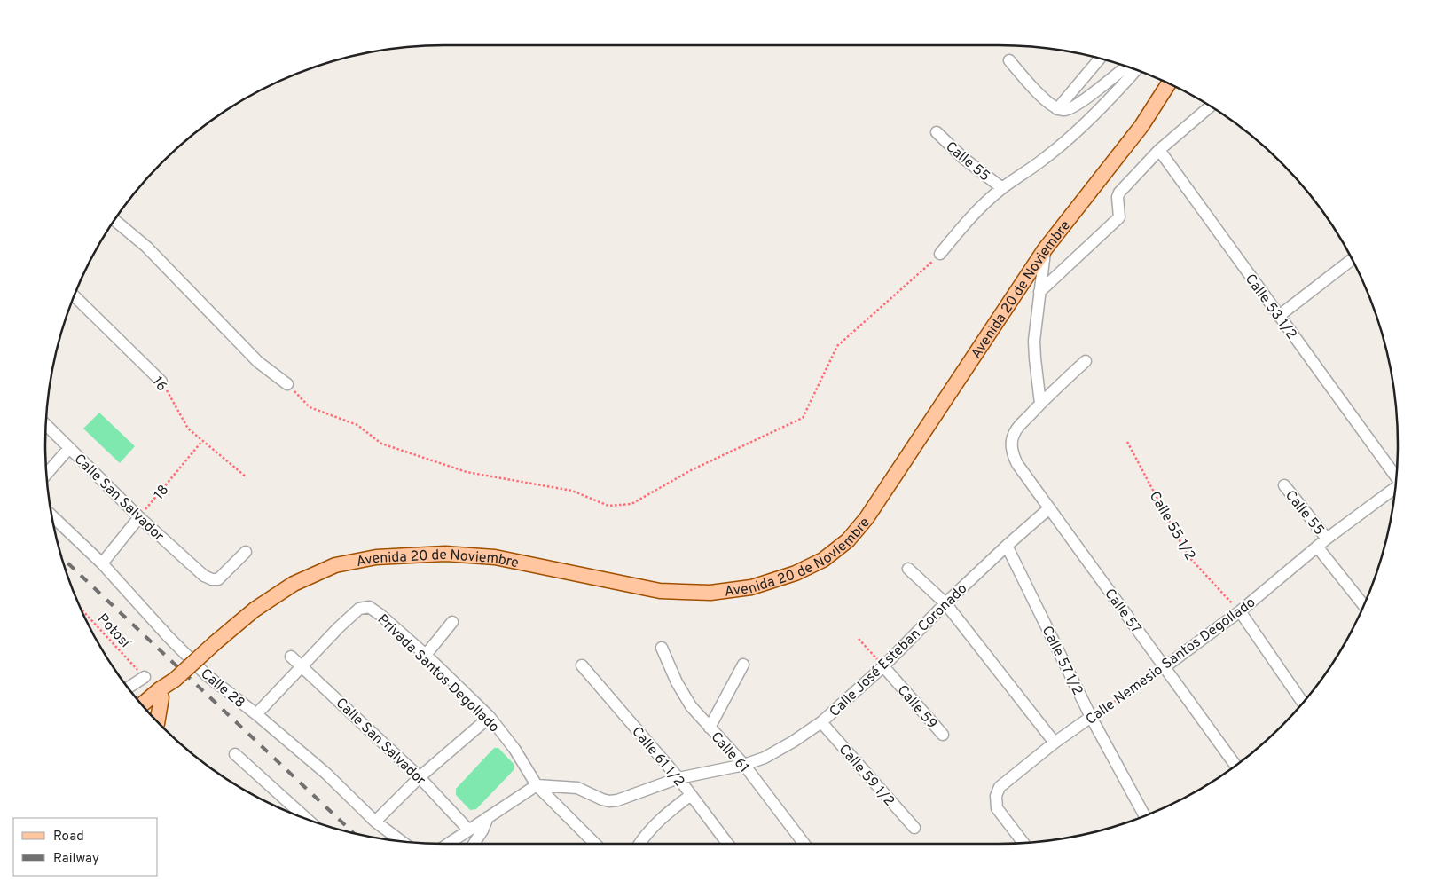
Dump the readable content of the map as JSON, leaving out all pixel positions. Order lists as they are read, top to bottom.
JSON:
{
  "streets": {
    "main road": ["Avenida 20 de Noviembre"],
    "street": [
      "Calle 55",
      "Calle 53 1/2",
      "16",
      "Calle San Salvador",
      "Calle 57",
      "Calle José Esteban Coronado",
      "Calle 57 1/2",
      "Calle Nemesio Santos Degollado",
      "Privada Santos Degollado",
      "Calle 28",
      "Calle 59",
      "Calle 61",
      "Calle 61 1/2",
      "Calle 59 1/2"
    ],
    "path": ["18", "Calle 55 1/2", "Potosí"]
  },
  "crossings": [
    ["Calle 55", "Calle Nemesio Santos Degollado"],
    ["16", "18"],
    ["18", "Calle San Salvador"],
    ["Calle San Salvador", "Privada Santos Degollado"],
    ["Calle 55 1/2", "Calle Nemesio Santos Degollado"],
    ["Calle 57", "Calle José Esteban Coronado"],
    ["Calle 57", "Calle Nemesio Santos Degollado"],
    ["Calle José Esteban Coronado", "Calle 57 1/2"],
    ["Calle José Esteban Coronado", "Privada Santos Degollado"],
    ["Calle José Esteban Coronado", "Calle 59"],
    ["Calle José Esteban Coronado", "Calle 61"],
    ["Calle José Esteban Coronado", "Calle 61 1/2"],
    ["Calle José Esteban Coronado", "Calle 59 1/2"],
    ["Calle 57 1/2", "Calle Nemesio Santos Degollado"]
  ],
  "legend": ["Road", "Railway"]
}
